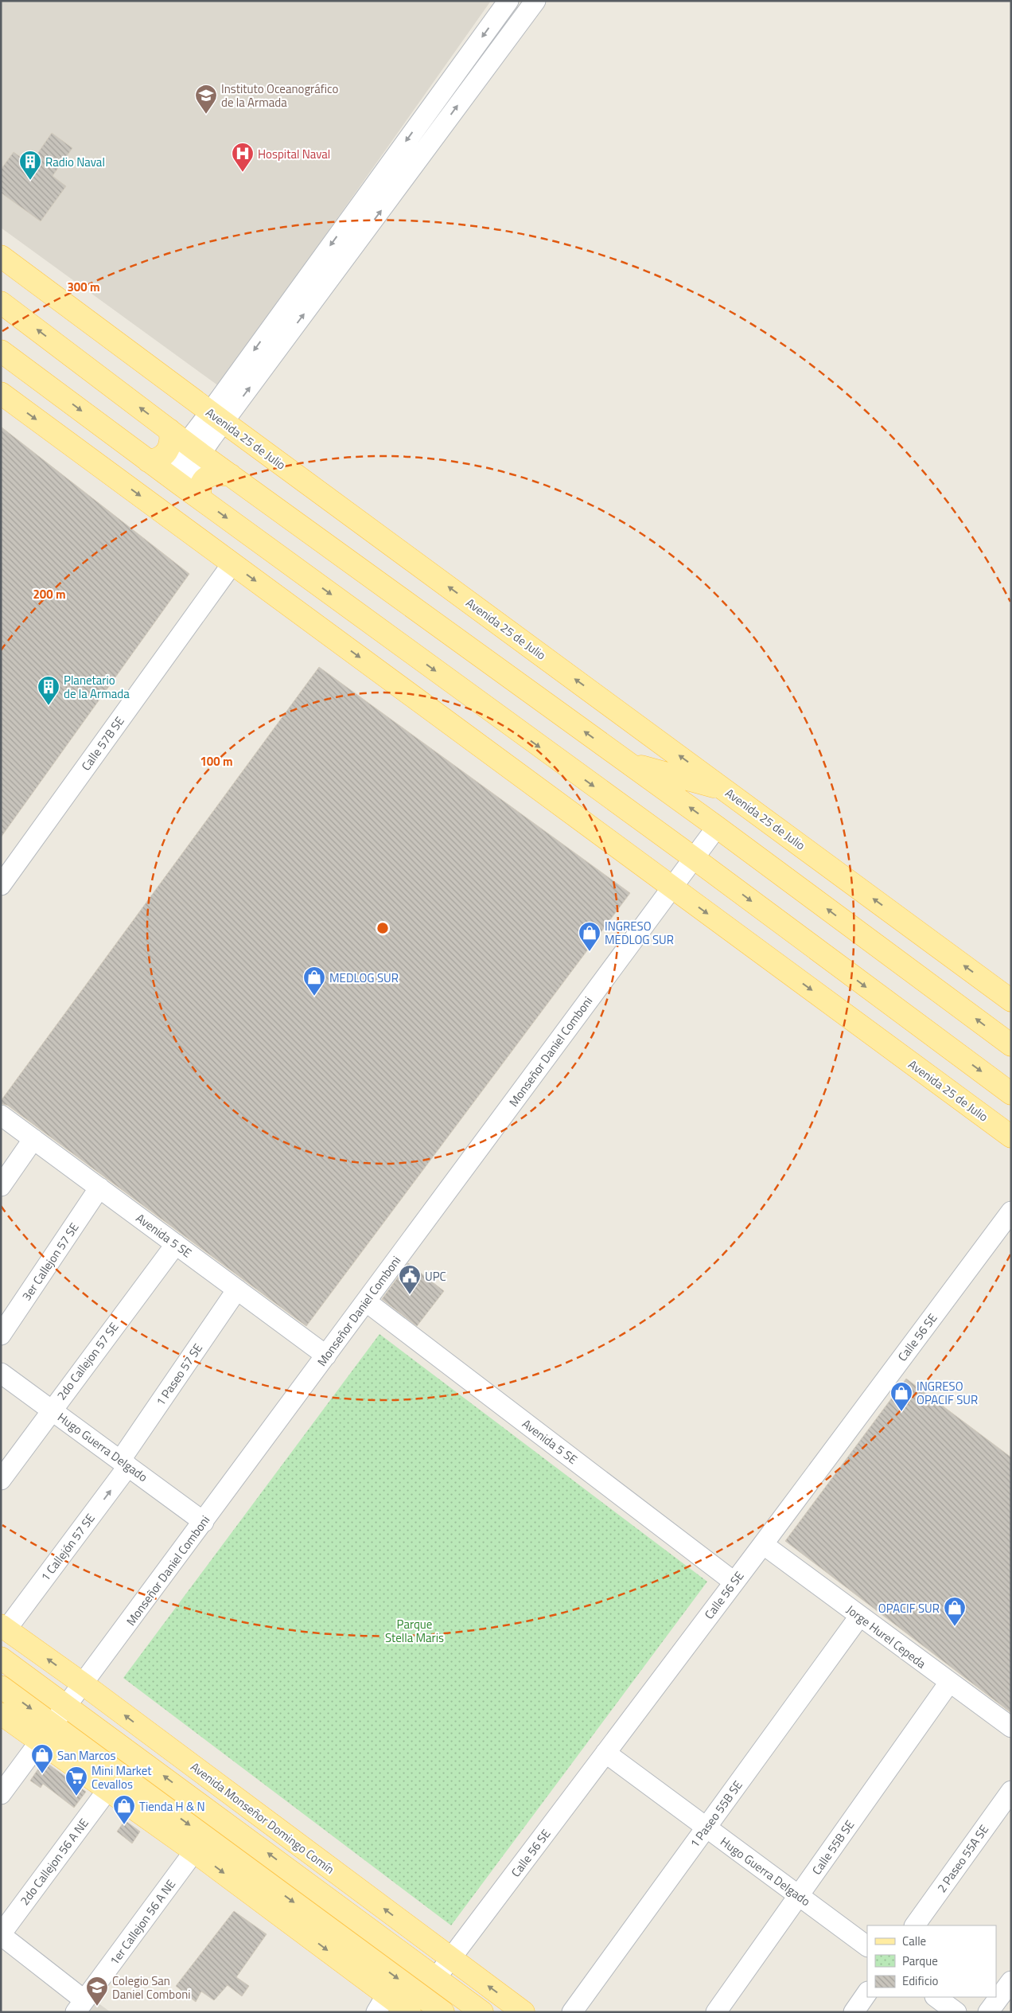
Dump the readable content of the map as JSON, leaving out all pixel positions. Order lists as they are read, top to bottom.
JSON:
{
  "streets": {
    "main road": ["Avenida 25 de Julio", "Avenida Monseñor Domingo Comín"],
    "street": [
      "Calle 57B SE",
      "Monseñor Daniel Comboni",
      "Avenida 5 SE",
      "3er Callejon 57 SE",
      "Calle 56 SE",
      "2do Callejon 57 SE",
      "1 Paseo 57 SE",
      "Hugo Guerra Delgado",
      "1 Callejón 57 SE",
      "Jorge Hurel Cepeda",
      "1 Paseo 55B SE",
      "Calle 55B SE",
      "2 Paseo 55A SE",
      "2do Callejon 56 A NE",
      "1er Callejon 56 A NE"
    ]
  },
  "crossings": [
    ["Avenida 25 de Julio", "Calle 57B SE"],
    ["Avenida 25 de Julio", "Monseñor Daniel Comboni"],
    ["Monseñor Daniel Comboni", "Avenida 5 SE"],
    ["Monseñor Daniel Comboni", "Hugo Guerra Delgado"],
    ["Monseñor Daniel Comboni", "Avenida Monseñor Domingo Comín"],
    ["Avenida 5 SE", "3er Callejon 57 SE"],
    ["Avenida 5 SE", "Calle 56 SE"],
    ["Avenida 5 SE", "2do Callejon 57 SE"],
    ["Avenida 5 SE", "1 Paseo 57 SE"],
    ["Calle 56 SE", "Hugo Guerra Delgado"],
    ["Calle 56 SE", "Jorge Hurel Cepeda"],
    ["Calle 56 SE", "Avenida Monseñor Domingo Comín"],
    ["2do Callejon 57 SE", "Hugo Guerra Delgado"],
    ["1 Paseo 57 SE", "Hugo Guerra Delgado"],
    ["1 Paseo 57 SE", "1 Callejón 57 SE"],
    ["Hugo Guerra Delgado", "1 Callejón 57 SE"],
    ["Hugo Guerra Delgado", "1 Paseo 55B SE"],
    ["Hugo Guerra Delgado", "Calle 55B SE"],
    ["1 Callejón 57 SE", "Avenida Monseñor Domingo Comín"],
    ["Jorge Hurel Cepeda", "1 Paseo 55B SE"],
    ["Jorge Hurel Cepeda", "Calle 55B SE"]
  ],
  "one_way": ["1 Callejón 57 SE"],
  "parks": ["Parque Stella Maris"],
  "places": {
    "school or university": ["Instituto Oceanográfico de la Armada", "Colegio San Daniel Comboni"],
    "hospital": ["Hospital Naval"],
    "building": ["Radio Naval", "Planetario de la Armada"],
    "shop": [
      "INGRESO MEDLOG SUR",
      "MEDLOG SUR",
      "INGRESO OPACIF SUR",
      "OPACIF SUR",
      "San Marcos",
      "Tienda H & N"
    ],
    "public building": ["UPC"],
    "supermarket": ["Mini Market Cevallos"]
  },
  "legend": ["Calle", "Parque", "Edificio"],
  "rings": ["300 m", "200 m", "100 m"]
}
